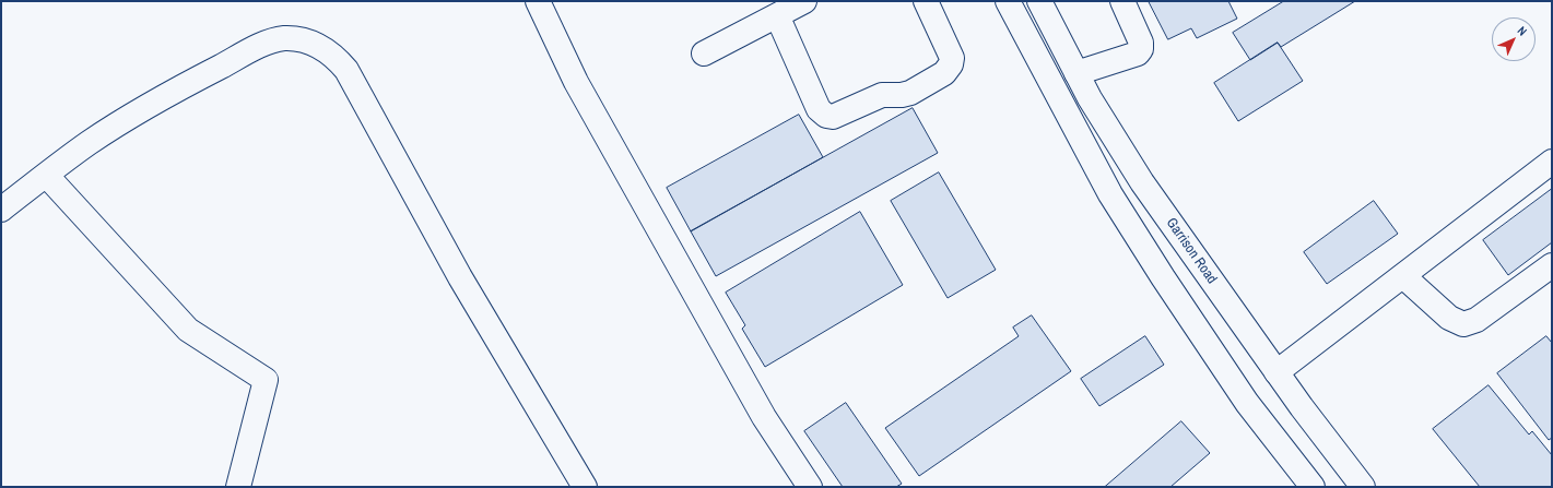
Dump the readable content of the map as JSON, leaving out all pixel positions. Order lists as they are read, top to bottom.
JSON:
{
  "streets": {
    "main road": ["Garrison Road"]
  },
  "north": "top right"
}
